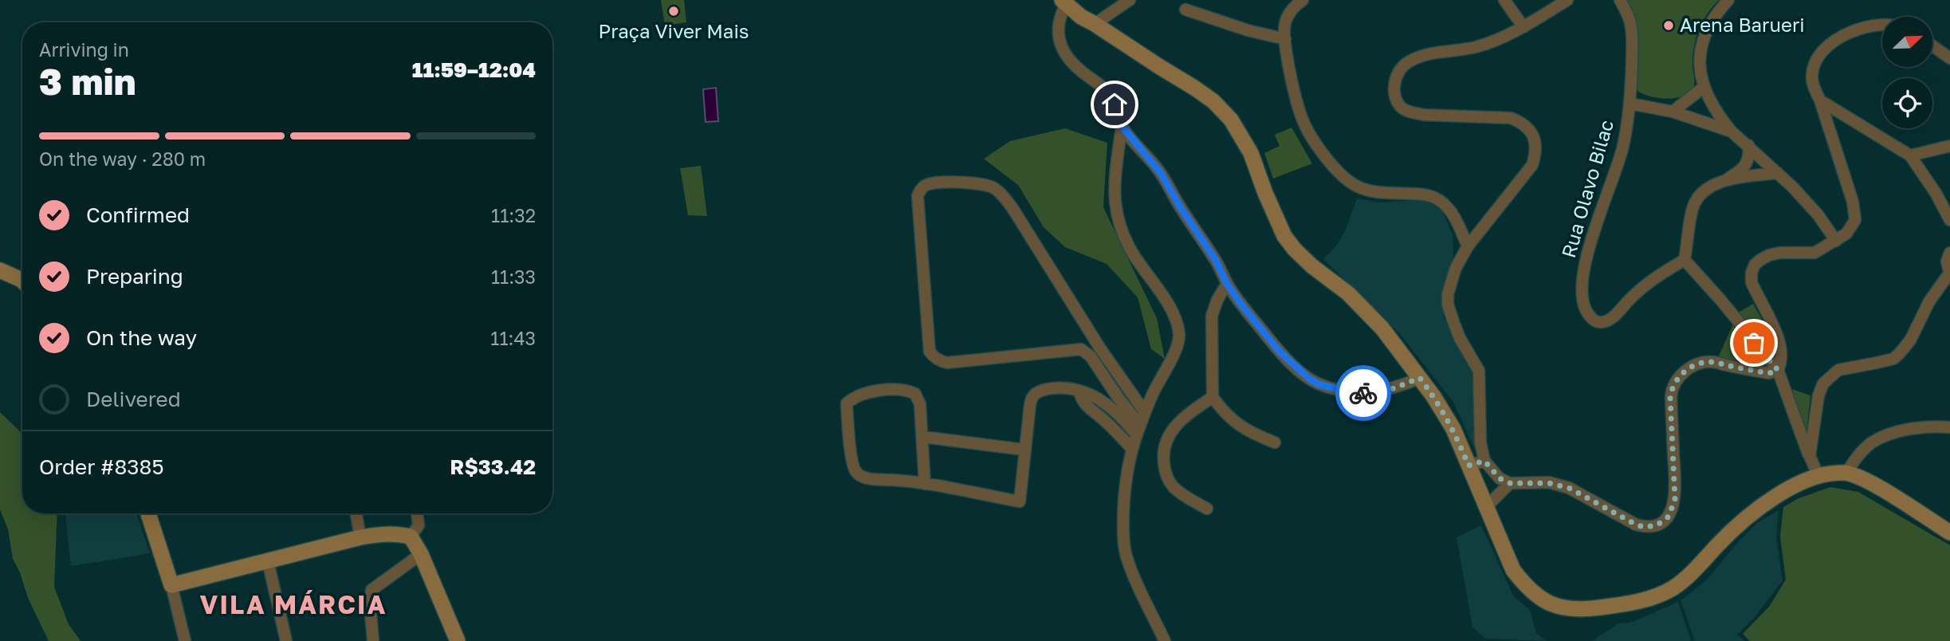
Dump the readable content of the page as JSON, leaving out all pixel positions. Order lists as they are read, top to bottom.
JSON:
{
  "streets": {
    "street": ["Rua Olavo Bilac"]
  },
  "districts": ["VILA MÁRCIA"],
  "places": ["Praça Viver Mais", "Arena Barueri"],
  "north": "top right",
  "page": {
    "heading": ["3 min", "Arriving in", "11:59–12:04"],
    "panel": ["Order #8385", "R$33.42"],
    "bar": "On the way · 280 m",
    "list": [
      ["Confirmed", "11:32"],
      ["Preparing", "11:33"],
      ["On the way", "11:43"],
      "Delivered"
    ]
  }
}
